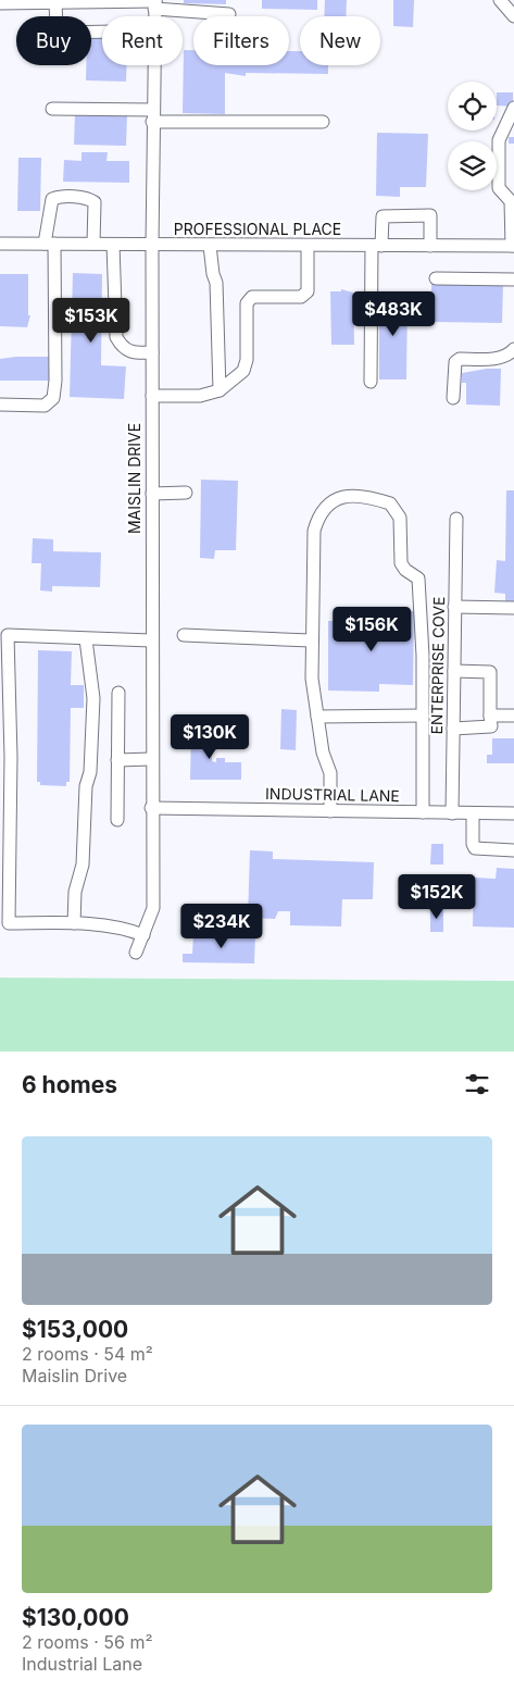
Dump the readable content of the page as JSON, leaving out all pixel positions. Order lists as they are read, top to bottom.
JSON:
{
  "streets": {
    "street": [
      "PROFESSIONAL PLACE",
      "MAISLIN DRIVE",
      "ENTERPRISE COVE",
      "INDUSTRIAL LANE"
    ]
  },
  "crossings": [
    ["PROFESSIONAL PLACE", "MAISLIN DRIVE"],
    ["MAISLIN DRIVE", "INDUSTRIAL LANE"],
    ["ENTERPRISE COVE", "INDUSTRIAL LANE"]
  ],
  "page": {
    "chip": [
      "Buy",
      "Rent",
      "Filters",
      "New"
    ],
    "price": [
      "$483K",
      "$153K",
      "$156K",
      "$130K",
      "$152K",
      "$234K"
    ],
    "heading": "6 homes",
    "list": [
      {
        "name": "$153,000",
        "note": "2 rooms · 54 m² · Maislin Drive"
      },
      {
        "name": "$130,000",
        "note": "2 rooms · 56 m² · Industrial Lane"
      }
    ]
  }
}
